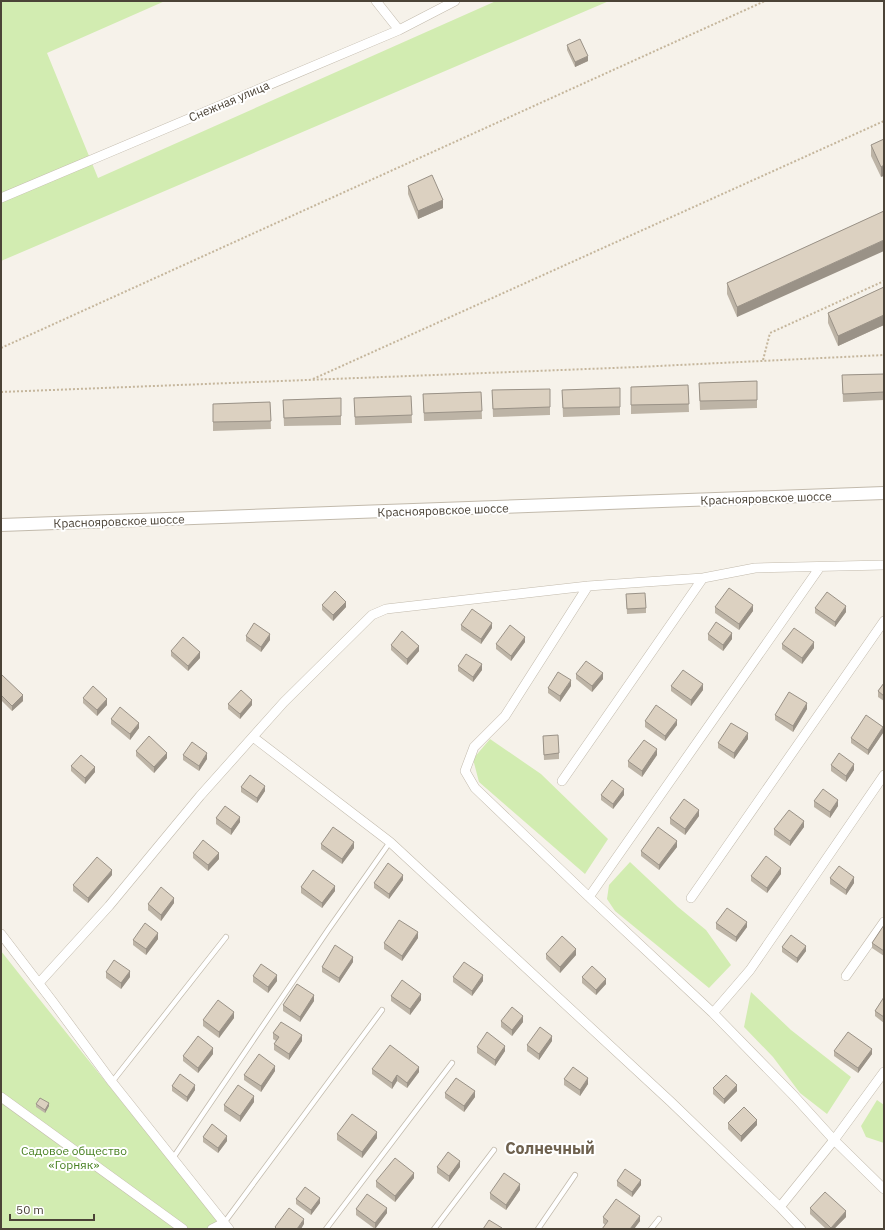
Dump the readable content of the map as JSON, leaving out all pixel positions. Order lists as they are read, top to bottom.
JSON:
{
  "streets": {
    "street": ["Снежная улица", "Краснояровское шоссе"]
  },
  "districts": ["Солнечный"],
  "parks": ["Садовое общество «Горняк»"],
  "scale_bar": "50 m"
}
